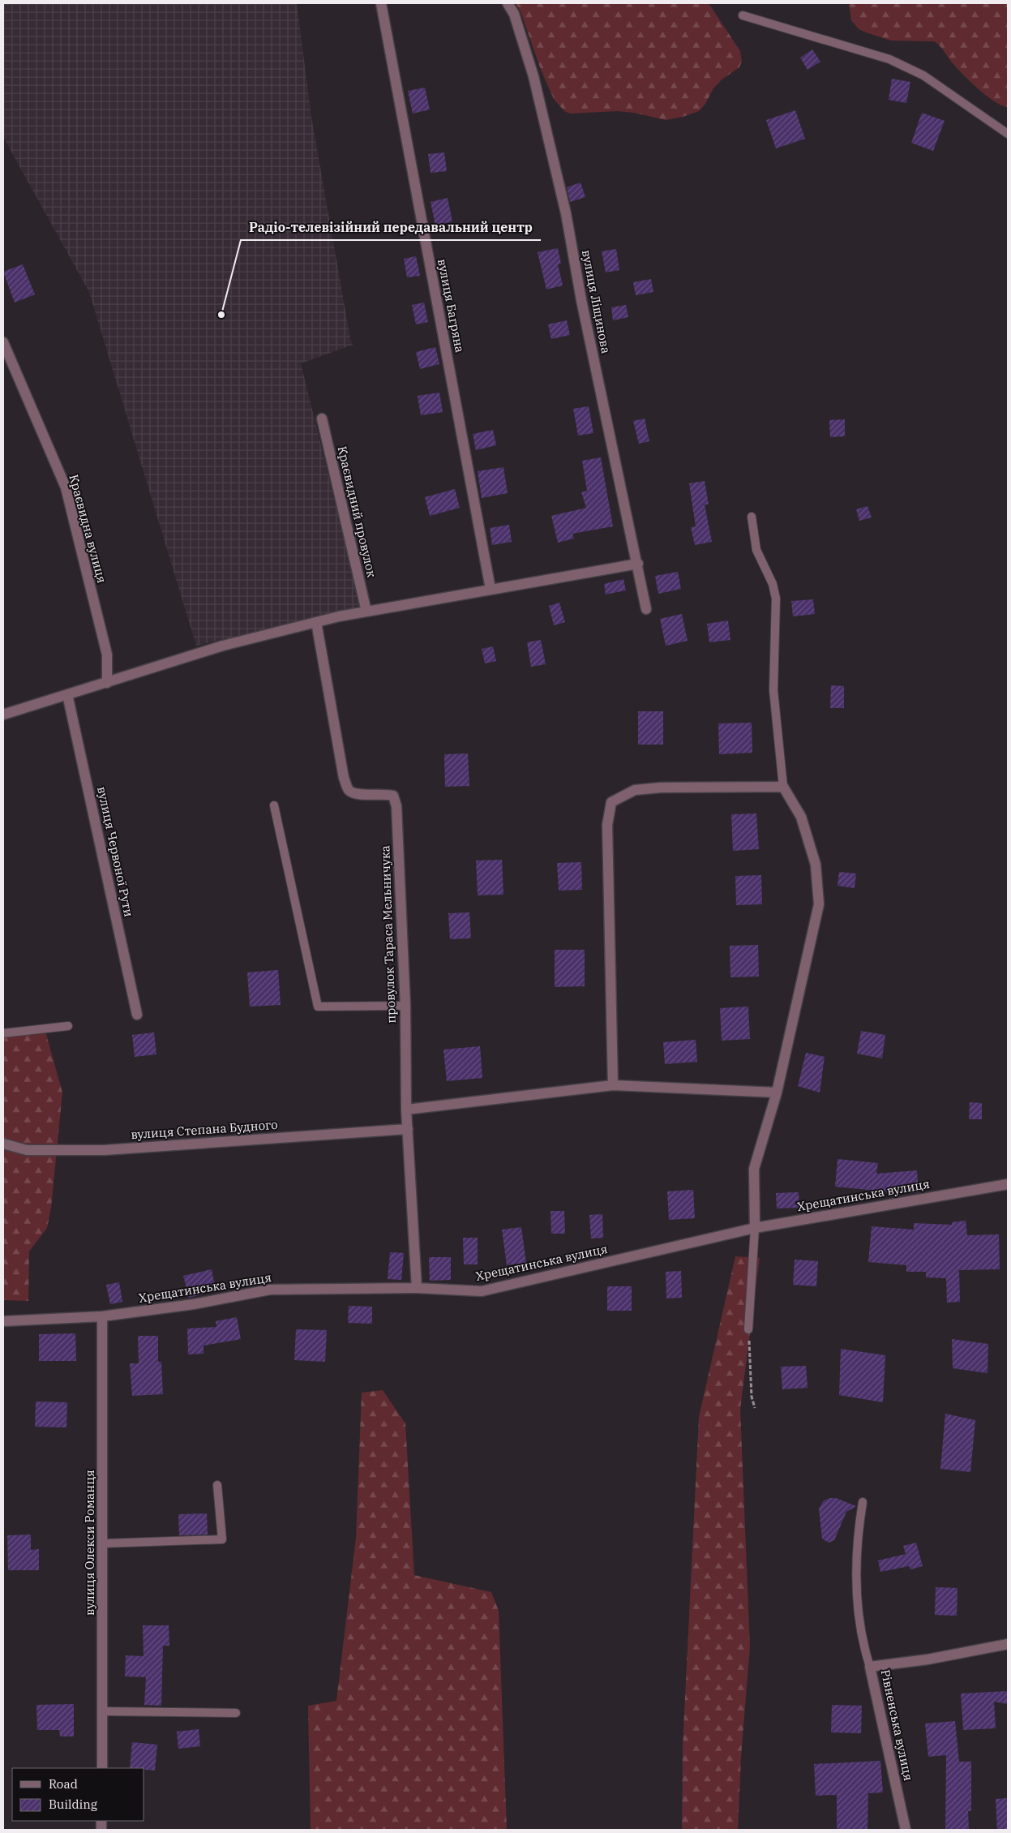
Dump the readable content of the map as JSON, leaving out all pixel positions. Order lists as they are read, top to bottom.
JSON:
{
  "streets": {
    "street": [
      "вулиця Ліщинова",
      "вулиця Багряна",
      "Краєвидний провулок",
      "Краєвидна вулиця",
      "вулиця Червоної Рути",
      "провулок Тараса Мельничука",
      "вулиця Степана Будного",
      "Хрещатинська вулиця",
      "вулиця Олекси Романця",
      "Рівненська вулиця"
    ]
  },
  "crossings": [
    ["провулок Тараса Мельничука", "вулиця Степана Будного"],
    ["провулок Тараса Мельничука", "Хрещатинська вулиця"],
    ["Хрещатинська вулиця", "вулиця Олекси Романця"]
  ],
  "places": ["Радіо-телевізійний передавальний центр"],
  "legend": ["Road", "Building"]
}
